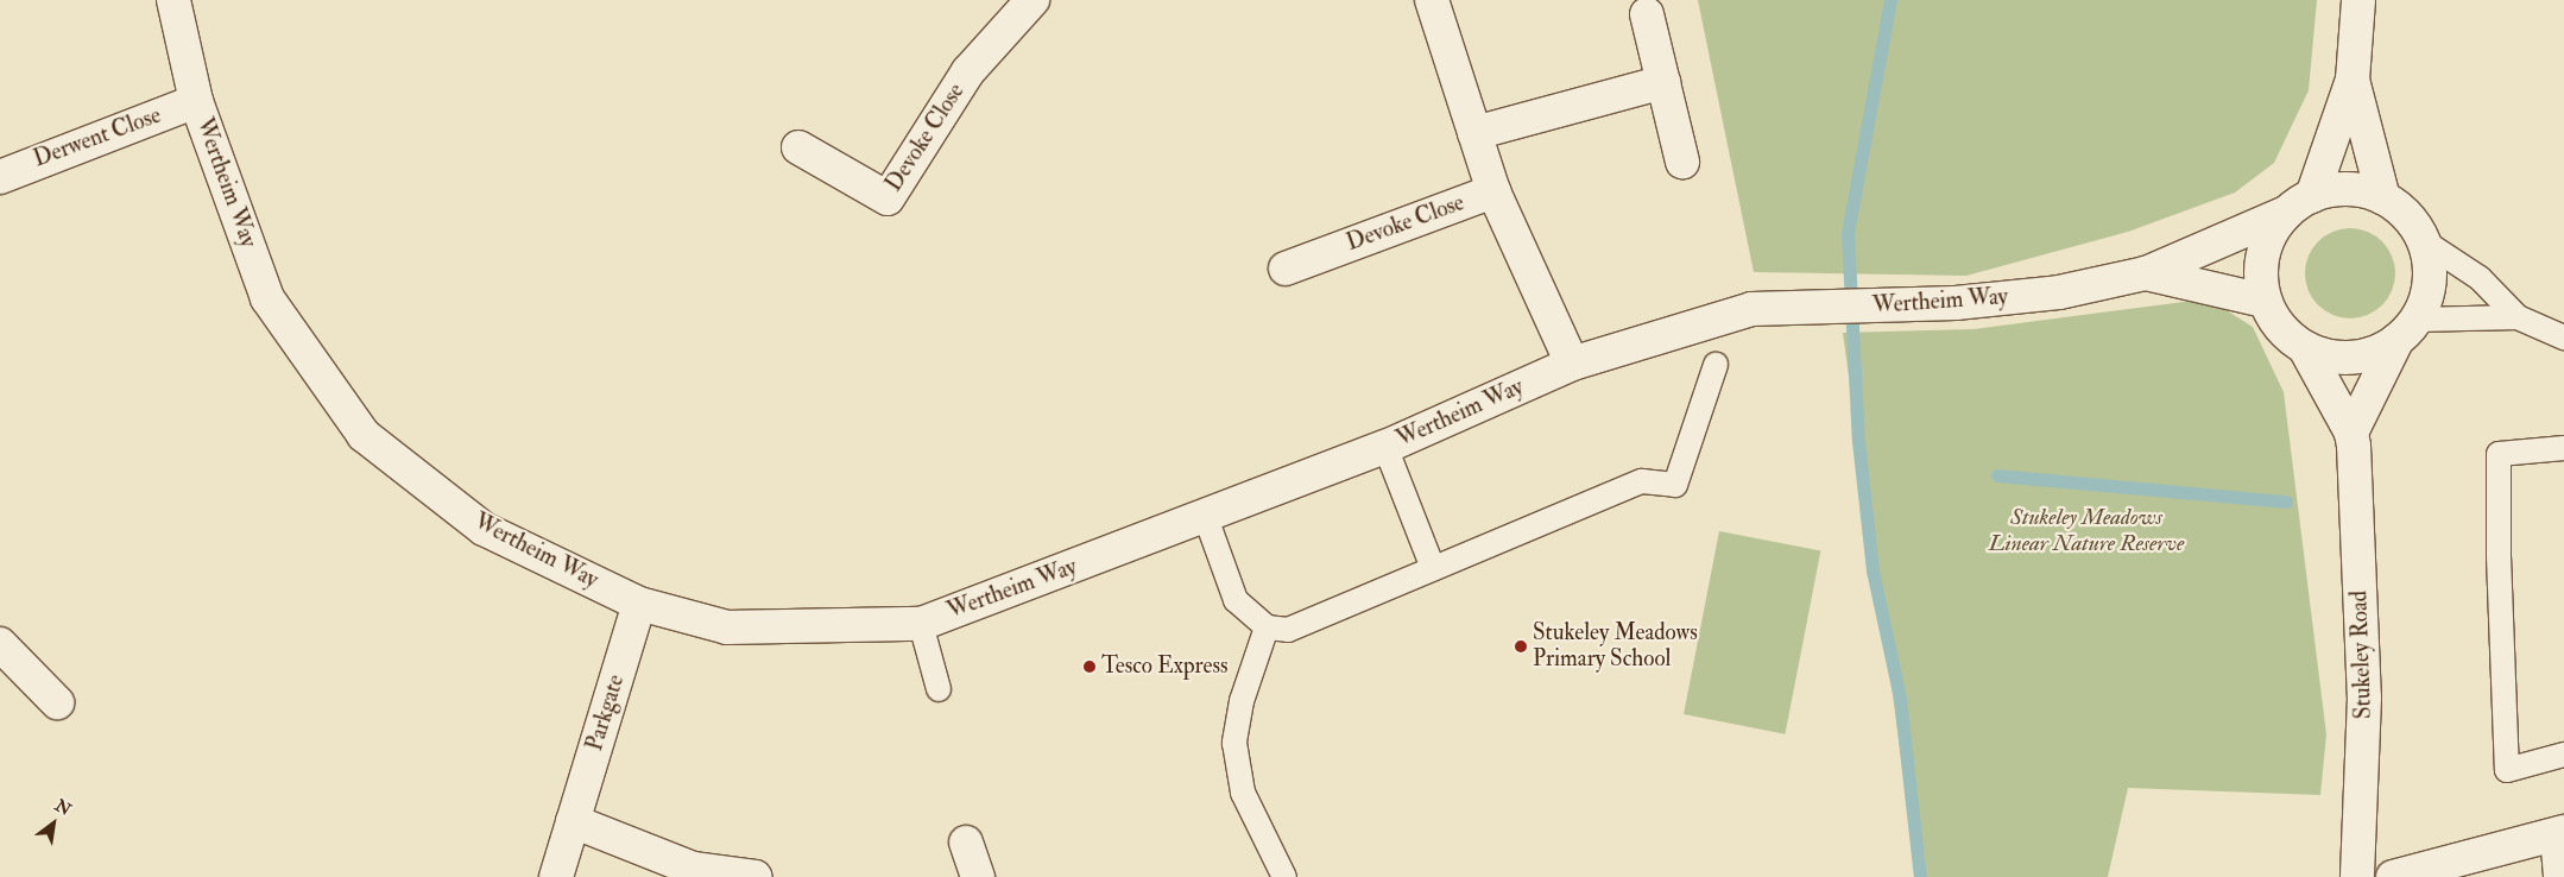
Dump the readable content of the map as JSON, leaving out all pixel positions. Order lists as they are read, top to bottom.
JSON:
{
  "streets": {
    "street": [
      "Derwent Close",
      "Devoke Close",
      "Wertheim Way",
      "Stukeley Road",
      "Parkgate"
    ]
  },
  "crossings": [
    ["Derwent Close", "Wertheim Way"],
    ["Devoke Close", "Wertheim Way"],
    ["Wertheim Way", "Stukeley Road"],
    ["Wertheim Way", "Parkgate"]
  ],
  "parks": ["Stukeley Meadows Linear Nature Reserve"],
  "places": ["Stukeley Meadows Primary School", "Tesco Express"],
  "north": "top right"
}
